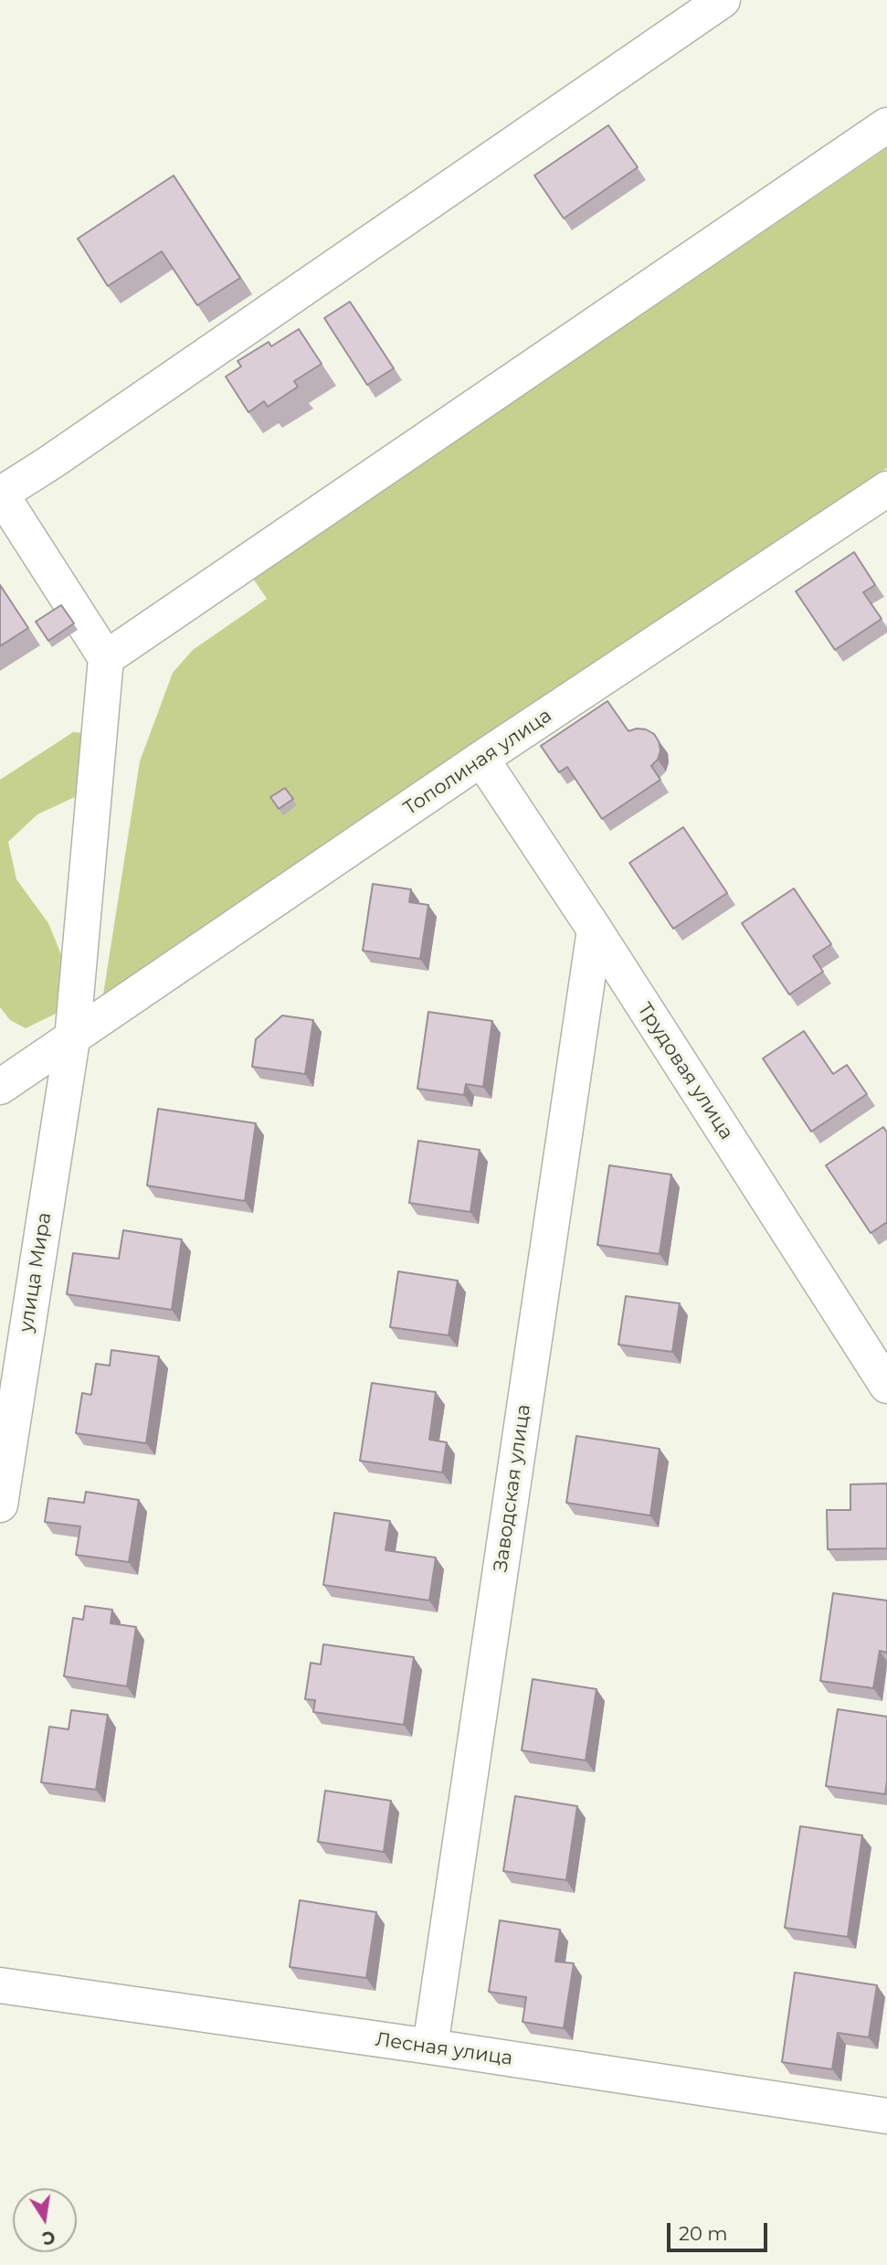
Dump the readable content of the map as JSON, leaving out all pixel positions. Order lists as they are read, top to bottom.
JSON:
{
  "streets": {
    "street": [
      "Тополиная улица",
      "Трудовая улица",
      "улица Мира",
      "Заводская улица",
      "Лесная улица"
    ]
  },
  "crossings": [
    ["Тополиная улица", "Трудовая улица"],
    ["Тополиная улица", "улица Мира"],
    ["Трудовая улица", "Заводская улица"],
    ["Заводская улица", "Лесная улица"]
  ],
  "scale_bar": "20 m",
  "north": "bottom"
}
